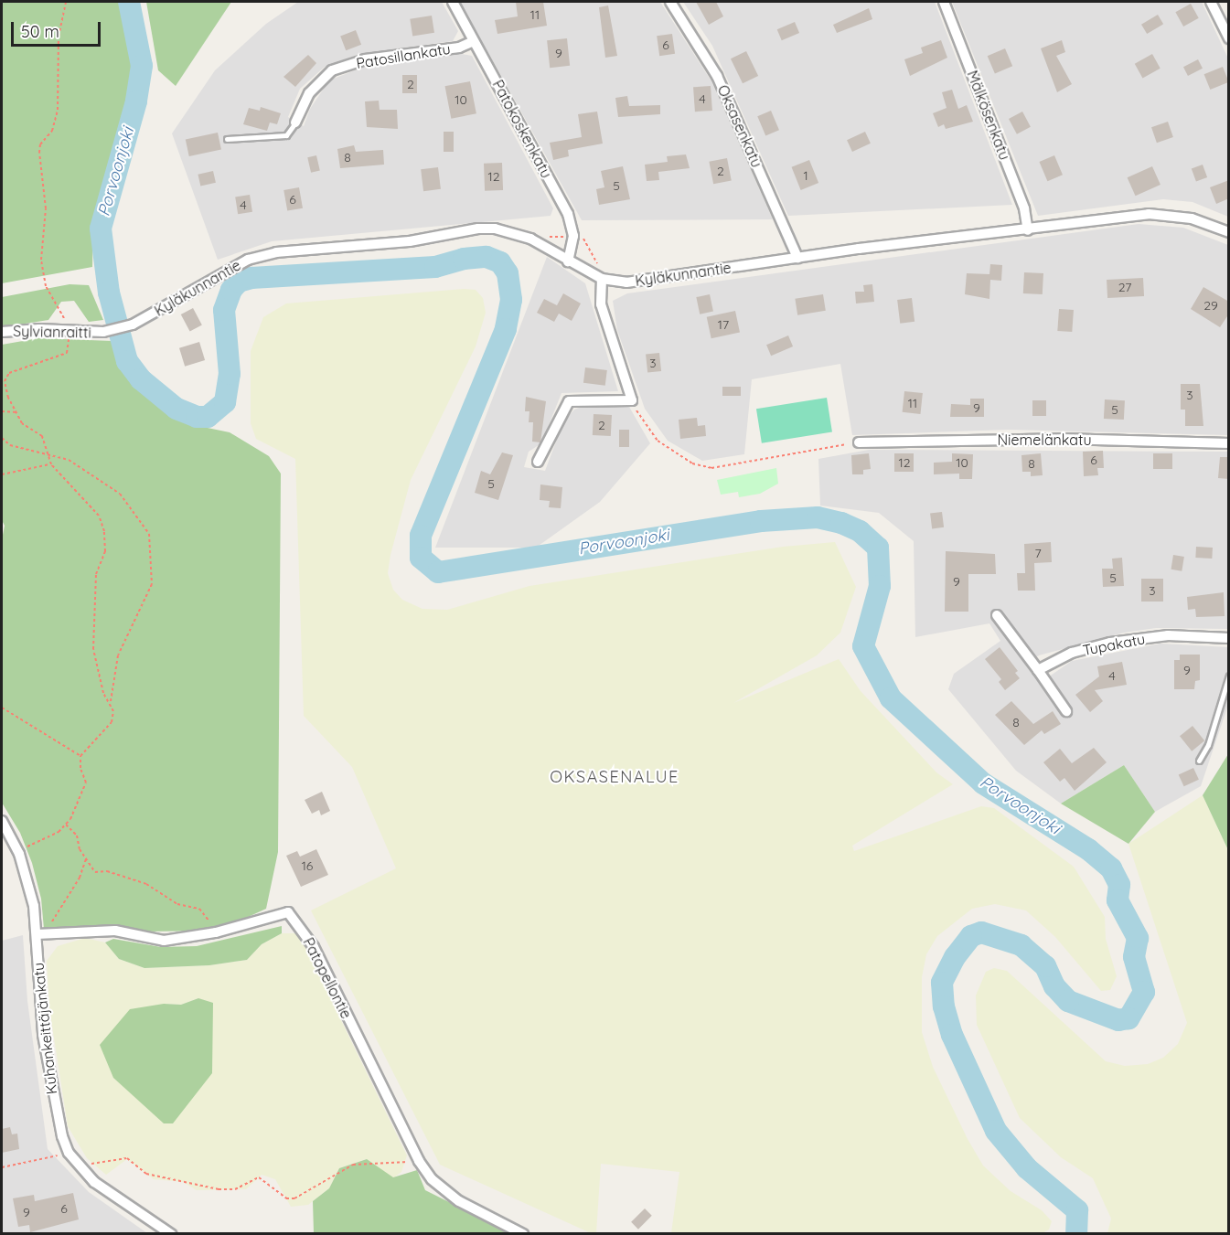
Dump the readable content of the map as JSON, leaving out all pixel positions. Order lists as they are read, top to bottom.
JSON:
{
  "streets": {
    "street": [
      "Patosillankatu",
      "Mälkösenkatu",
      "Oksasenkatu",
      "Patokoskenkatu",
      "Kyläkunnantie",
      "Sylvianraitti",
      "Niemelänkatu",
      "Tupakatu",
      "Patopellontie",
      "Kuhankeittäjänkatu"
    ]
  },
  "crossings": [
    ["Patosillankatu", "Patokoskenkatu"],
    ["Mälkösenkatu", "Kyläkunnantie"],
    ["Oksasenkatu", "Kyläkunnantie"],
    ["Patokoskenkatu", "Kyläkunnantie"],
    ["Kyläkunnantie", "Sylvianraitti"],
    ["Patopellontie", "Kuhankeittäjänkatu"]
  ],
  "districts": ["OKSASENALUE"],
  "water": ["Porvoonjoki"],
  "house_numbers": [
    "11",
    "6",
    "9",
    "2",
    "4",
    "10",
    "8",
    "2",
    "1",
    "12",
    "5",
    "6",
    "4",
    "27",
    "29",
    "17",
    "3",
    "3",
    "11",
    "9",
    "5",
    "2",
    "6",
    "12",
    "10",
    "8",
    "5",
    "7",
    "5",
    "9",
    "3",
    "9",
    "4",
    "8",
    "16",
    "6",
    "9"
  ],
  "scale_bar": "50 m"
}
